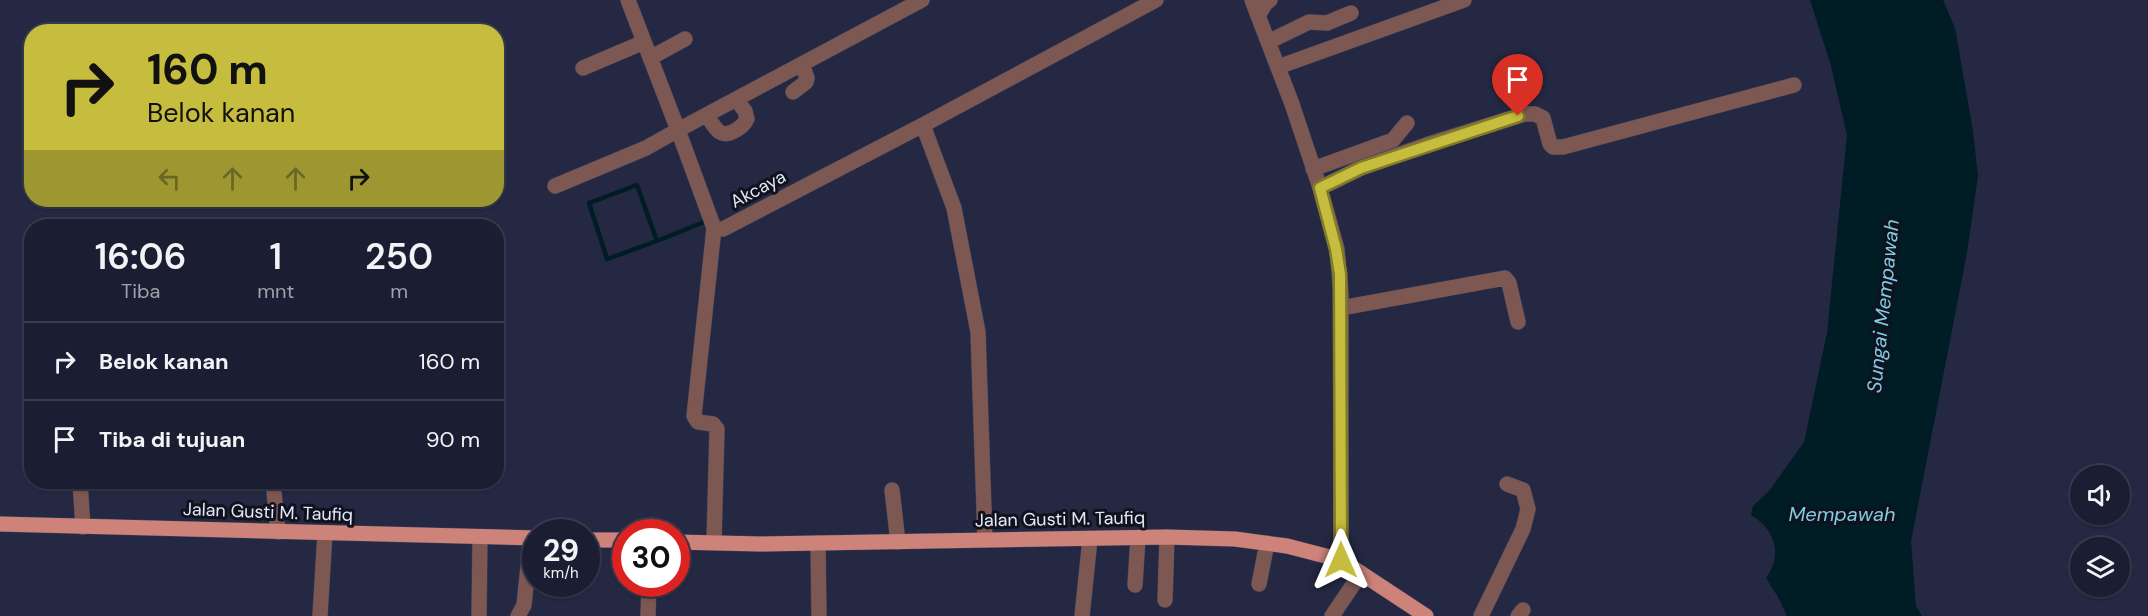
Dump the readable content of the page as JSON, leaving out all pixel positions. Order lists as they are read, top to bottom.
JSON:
{
  "streets": {
    "main road": ["Jalan Gusti M. Taufiq"],
    "street": ["Akcaya"]
  },
  "water": ["Sungai Mempawah", "Mempawah"],
  "page": {
    "turn": ["160 m", "Belok kanan"],
    "eta": [
      "16:06",
      "Tiba",
      "1",
      "mnt",
      "250",
      "m"
    ],
    "list": [
      {
        "name": "Belok kanan",
        "value": "160 m"
      },
      {
        "name": "Tiba di tujuan",
        "value": "90 m"
      }
    ],
    "speed": "29 km/h",
    "limit": "30"
  }
}
